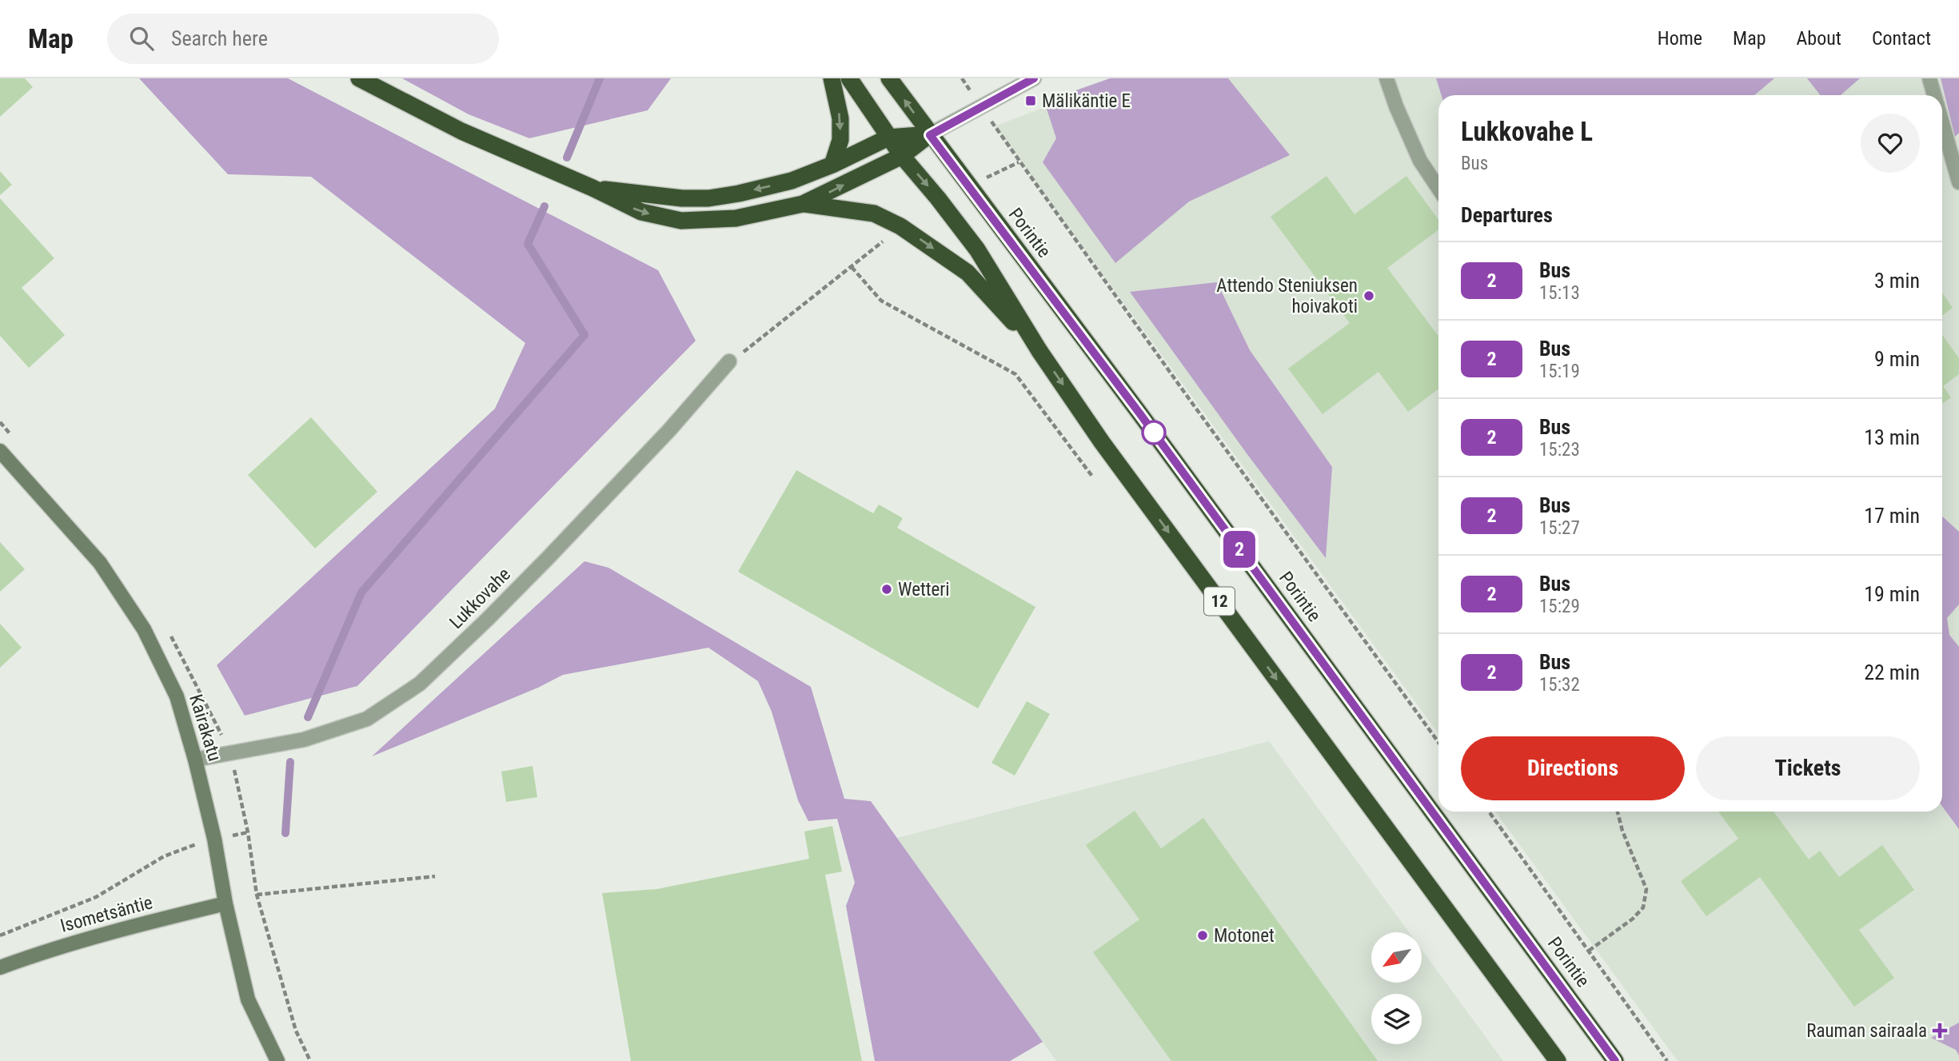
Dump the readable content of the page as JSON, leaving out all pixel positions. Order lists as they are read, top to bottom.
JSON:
{
  "streets": {
    "highway": ["Porintie", "12"],
    "main road": ["Kairakatu", "Isometsäntie"],
    "street": ["Lukkovahe"]
  },
  "crossings": [
    ["Lukkovahe", "Kairakatu"],
    ["Kairakatu", "Isometsäntie"]
  ],
  "places": {
    "transit": ["Mälikäntie E"],
    "other": ["Attendo Steniuksen hoivakoti", "Wetteri", "Motonet"],
    "health": ["Rauman sairaala"]
  },
  "lines": ["bus line 2"],
  "north": "bottom left",
  "page": {
    "header": "Map",
    "search": "Search here",
    "nav": [
      "Home",
      "Map",
      "About",
      "Contact"
    ],
    "on_map": "2",
    "heading": [
      ["Lukkovahe L", "Bus"],
      "Departures"
    ],
    "list": [
      {
        "mark": "2",
        "name": "Bus",
        "note": "15:13",
        "value": "3 min"
      },
      {
        "mark": "2",
        "name": "Bus",
        "note": "15:19",
        "value": "9 min"
      },
      {
        "mark": "2",
        "name": "Bus",
        "note": "15:23",
        "value": "13 min"
      },
      {
        "mark": "2",
        "name": "Bus",
        "note": "15:27",
        "value": "17 min"
      },
      {
        "mark": "2",
        "name": "Bus",
        "note": "15:29",
        "value": "19 min"
      },
      {
        "mark": "2",
        "name": "Bus",
        "note": "15:32",
        "value": "22 min"
      }
    ],
    "buttons": ["Directions", "Tickets"]
  }
}
